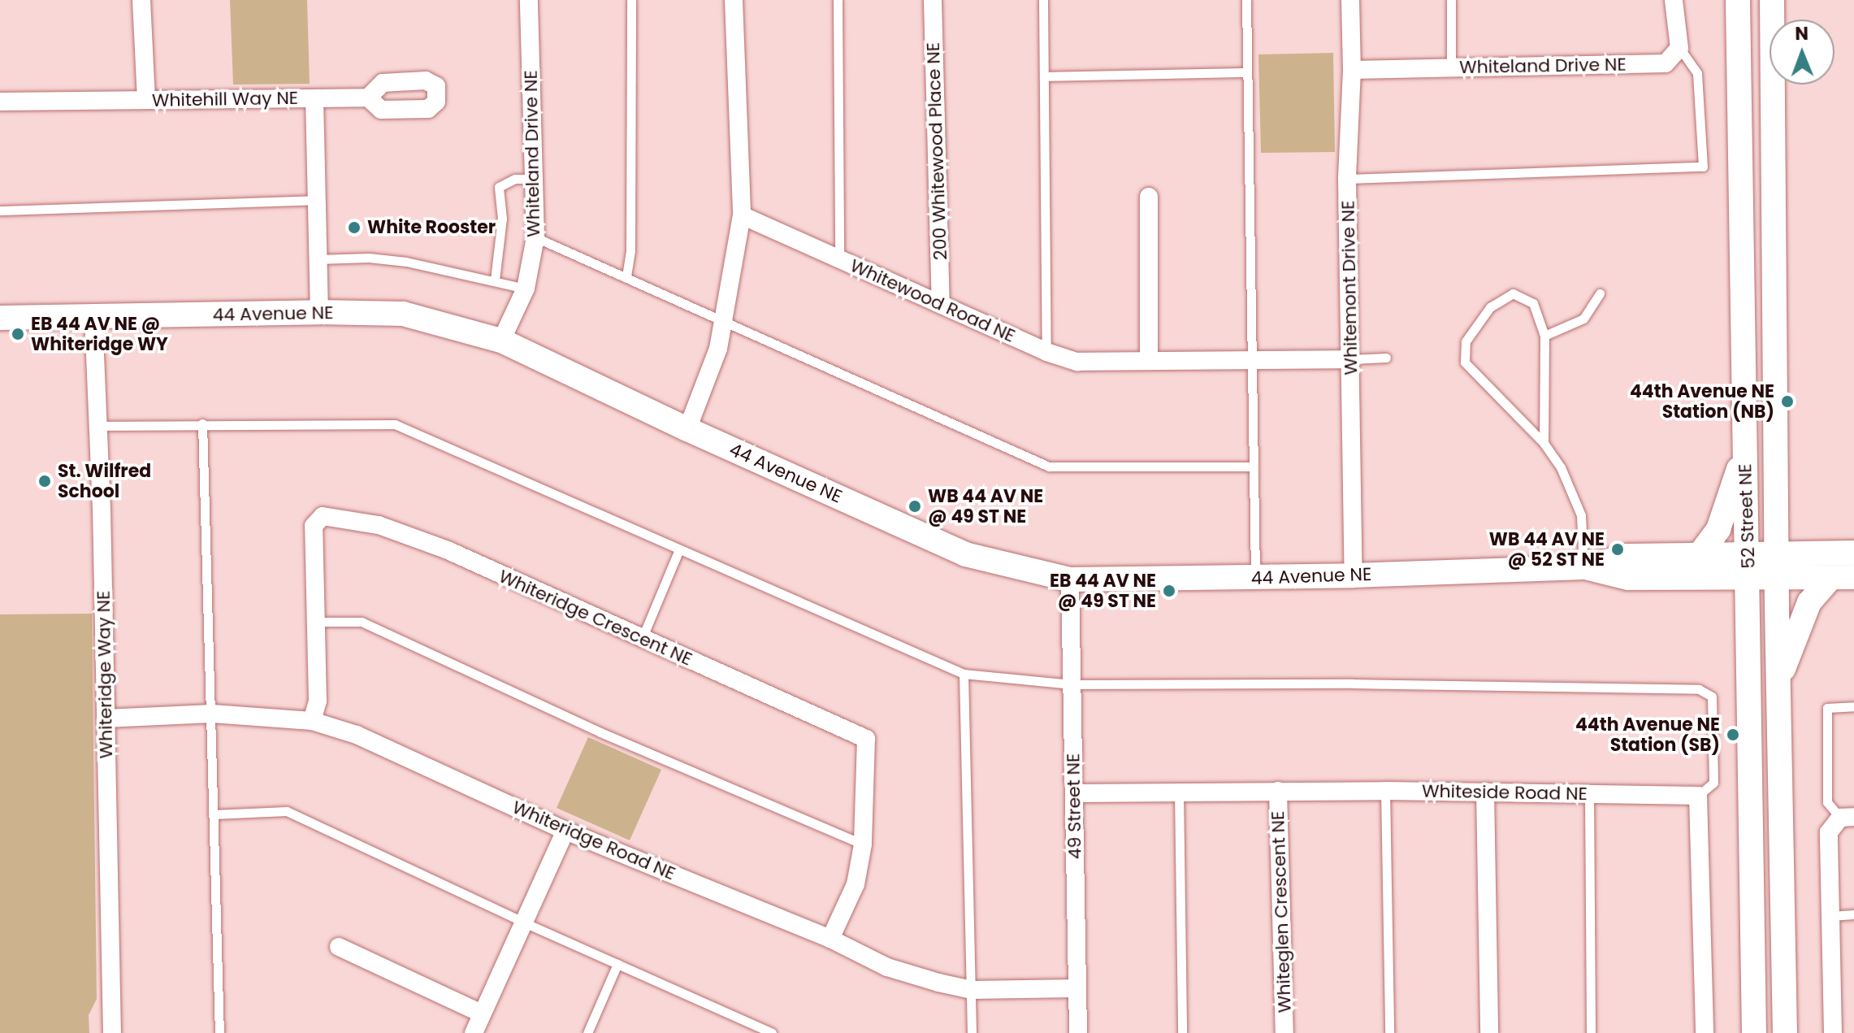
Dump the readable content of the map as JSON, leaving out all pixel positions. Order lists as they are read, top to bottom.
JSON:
{
  "streets": {
    "main road": ["44 Avenue NE", "52 Street NE"],
    "street": [
      "Whiteland Drive NE",
      "Whitehill Way NE",
      "200 Whitewood Place NE",
      "Whitemont Drive NE",
      "Whitewood Road NE",
      "Whiteridge Crescent NE",
      "Whiteridge Way NE",
      "Whiteside Road NE",
      "49 Street NE",
      "Whiteridge Road NE",
      "Whiteglen Crescent NE"
    ]
  },
  "crossings": [
    ["Whiteland Drive NE", "Whitemont Drive NE"],
    ["Whiteland Drive NE", "44 Avenue NE"],
    ["Whitehill Way NE", "44 Avenue NE"],
    ["200 Whitewood Place NE", "Whitewood Road NE"],
    ["Whitemont Drive NE", "Whitewood Road NE"],
    ["Whitemont Drive NE", "44 Avenue NE"],
    ["44 Avenue NE", "52 Street NE"],
    ["44 Avenue NE", "Whiteridge Way NE"],
    ["44 Avenue NE", "49 Street NE"],
    ["Whiteridge Crescent NE", "Whiteridge Road NE"],
    ["Whiteridge Way NE", "Whiteridge Road NE"],
    ["Whiteside Road NE", "49 Street NE"],
    ["Whiteside Road NE", "Whiteglen Crescent NE"],
    ["49 Street NE", "Whiteridge Road NE"]
  ],
  "places": [
    "White Rooster",
    "EB 44 AV NE @ Whiteridge WY",
    "44th Avenue NE Station (NB)",
    "St. Wilfred School",
    "WB 44 AV NE @ 49 ST NE",
    "WB 44 AV NE @ 52 ST NE",
    "EB 44 AV NE @ 49 ST NE",
    "44th Avenue NE Station (SB)"
  ],
  "north": "top"
}
